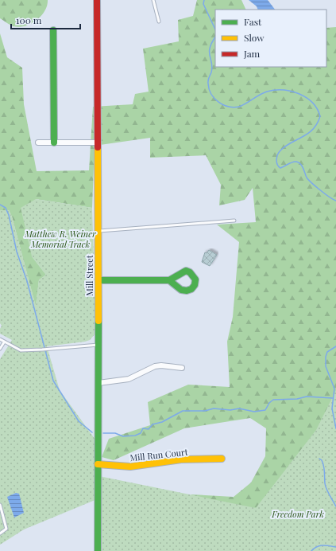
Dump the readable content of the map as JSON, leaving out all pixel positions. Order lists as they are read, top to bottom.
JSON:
{
  "streets": {
    "street": ["Mill Street", "Mill Run Court"]
  },
  "crossings": [
    ["Mill Street", "Mill Run Court"]
  ],
  "parks": ["Matthew R. Weiner Memorial Track", "Freedom Park"],
  "legend": ["Fast", "Slow", "Jam"],
  "scale_bar": "100 m"
}
